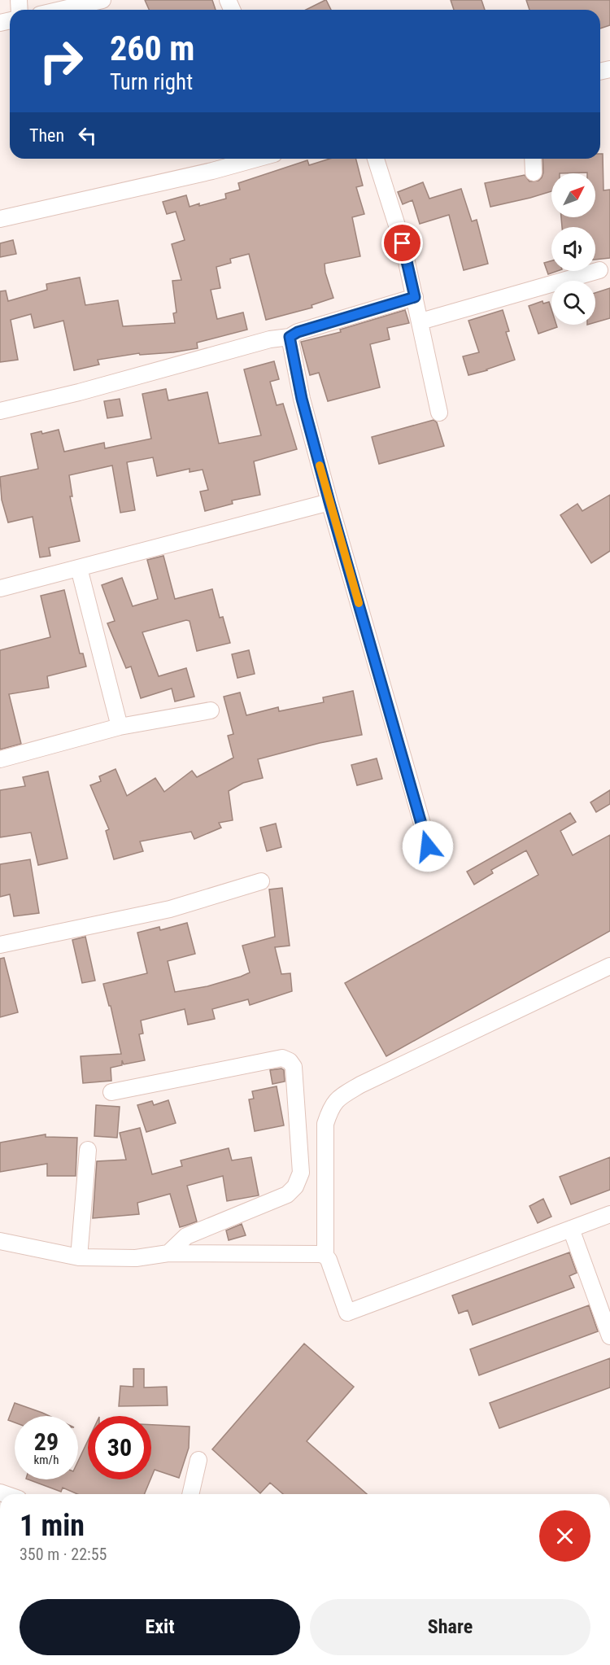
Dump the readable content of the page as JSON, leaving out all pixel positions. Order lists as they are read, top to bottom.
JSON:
{
  "north": "top right",
  "page": {
    "turn": ["260 m", "Turn right"],
    "then": "Then",
    "speed": "29 km/h",
    "limit": "30",
    "heading": ["1 min", "350 m · 22:55"],
    "buttons": ["Exit", "Share"]
  }
}
